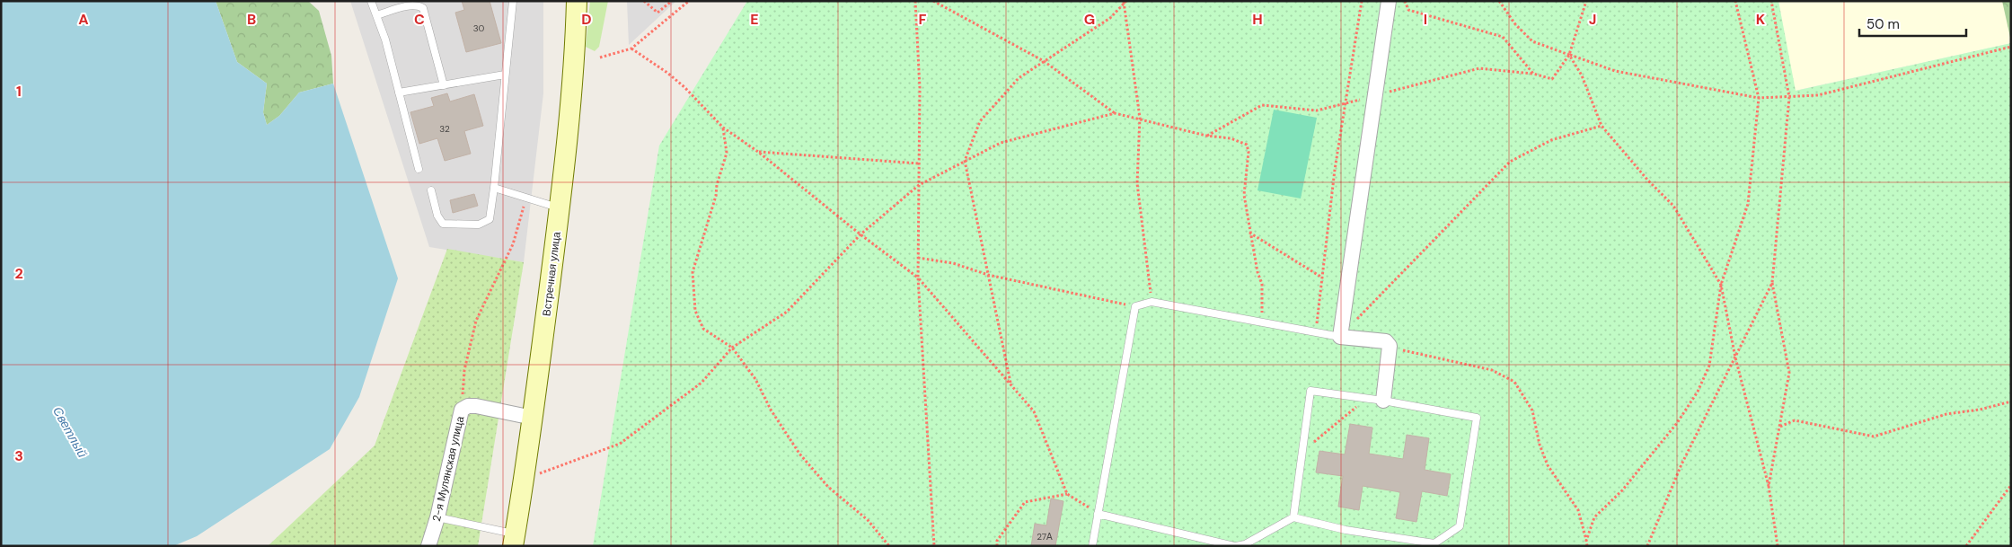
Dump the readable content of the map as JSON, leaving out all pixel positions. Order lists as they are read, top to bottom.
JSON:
{
  "streets": {
    "main road": ["Встречная улица"],
    "street": ["2-я Мулянская улица"]
  },
  "crossings": [
    ["Встречная улица", "2-я Мулянская улица"]
  ],
  "water": ["Светлый"],
  "house_numbers": ["30", "32", "27А"],
  "scale_bar": "50 m",
  "grid": {
    "columns": [
      "A",
      "B",
      "C",
      "D",
      "E",
      "F",
      "G",
      "H",
      "I",
      "J",
      "K"
    ],
    "rows": ["1", "2", "3"]
  }
}
